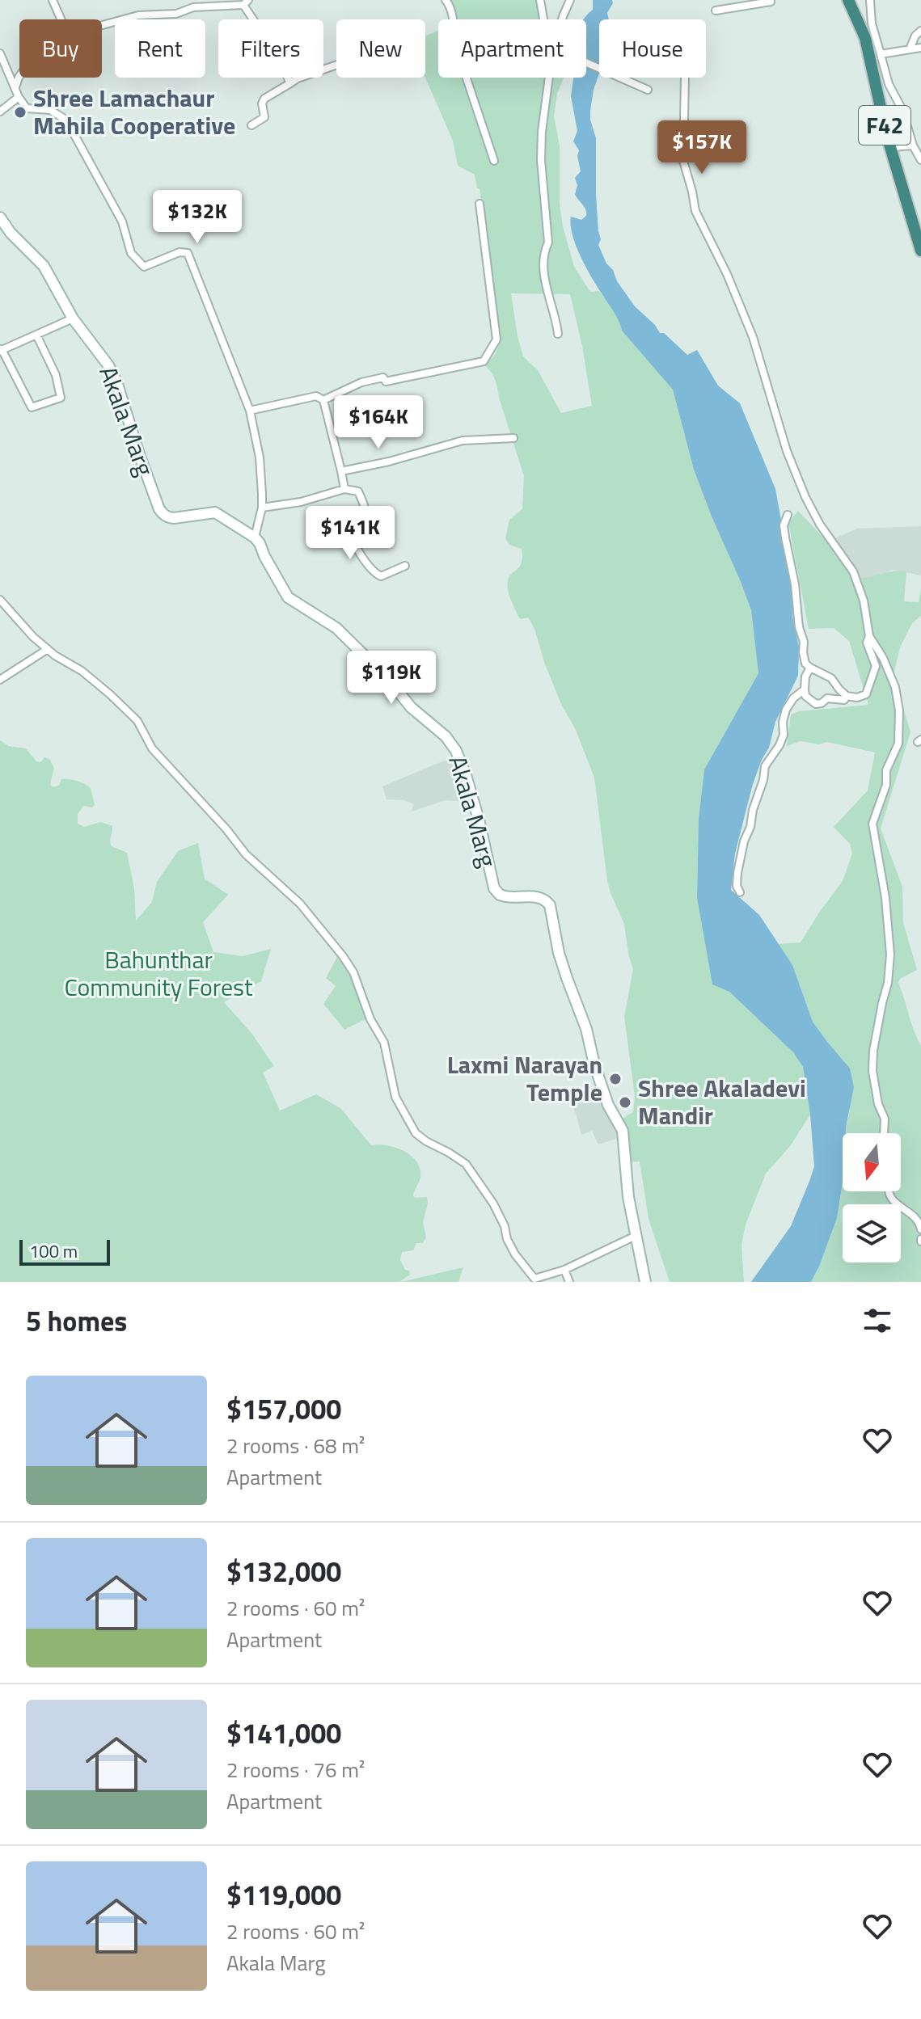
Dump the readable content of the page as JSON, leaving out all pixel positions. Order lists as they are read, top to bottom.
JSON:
{
  "streets": {
    "highway": ["F42"],
    "main road": ["Akala Marg"]
  },
  "parks": ["Bahunthar Community Forest"],
  "places": ["Shree Lamachaur Mahila Cooperative", "Laxmi Narayan Temple", "Shree Akaladevi Mandir"],
  "scale_bar": "100 m",
  "north": "bottom",
  "page": {
    "chip": [
      "Buy",
      "Rent",
      "Filters",
      "New",
      "Apartment",
      "House"
    ],
    "price": [
      "$157K",
      "$132K",
      "$164K",
      "$141K",
      "$119K"
    ],
    "scale": "100 m",
    "heading": "5 homes",
    "list": [
      {
        "name": "$157,000",
        "note": "2 rooms · 68 m² · Apartment"
      },
      {
        "name": "$132,000",
        "note": "2 rooms · 60 m² · Apartment"
      },
      {
        "name": "$141,000",
        "note": "2 rooms · 76 m² · Apartment"
      },
      {
        "name": "$119,000",
        "note": "2 rooms · 60 m² · Akala Marg"
      }
    ]
  }
}
